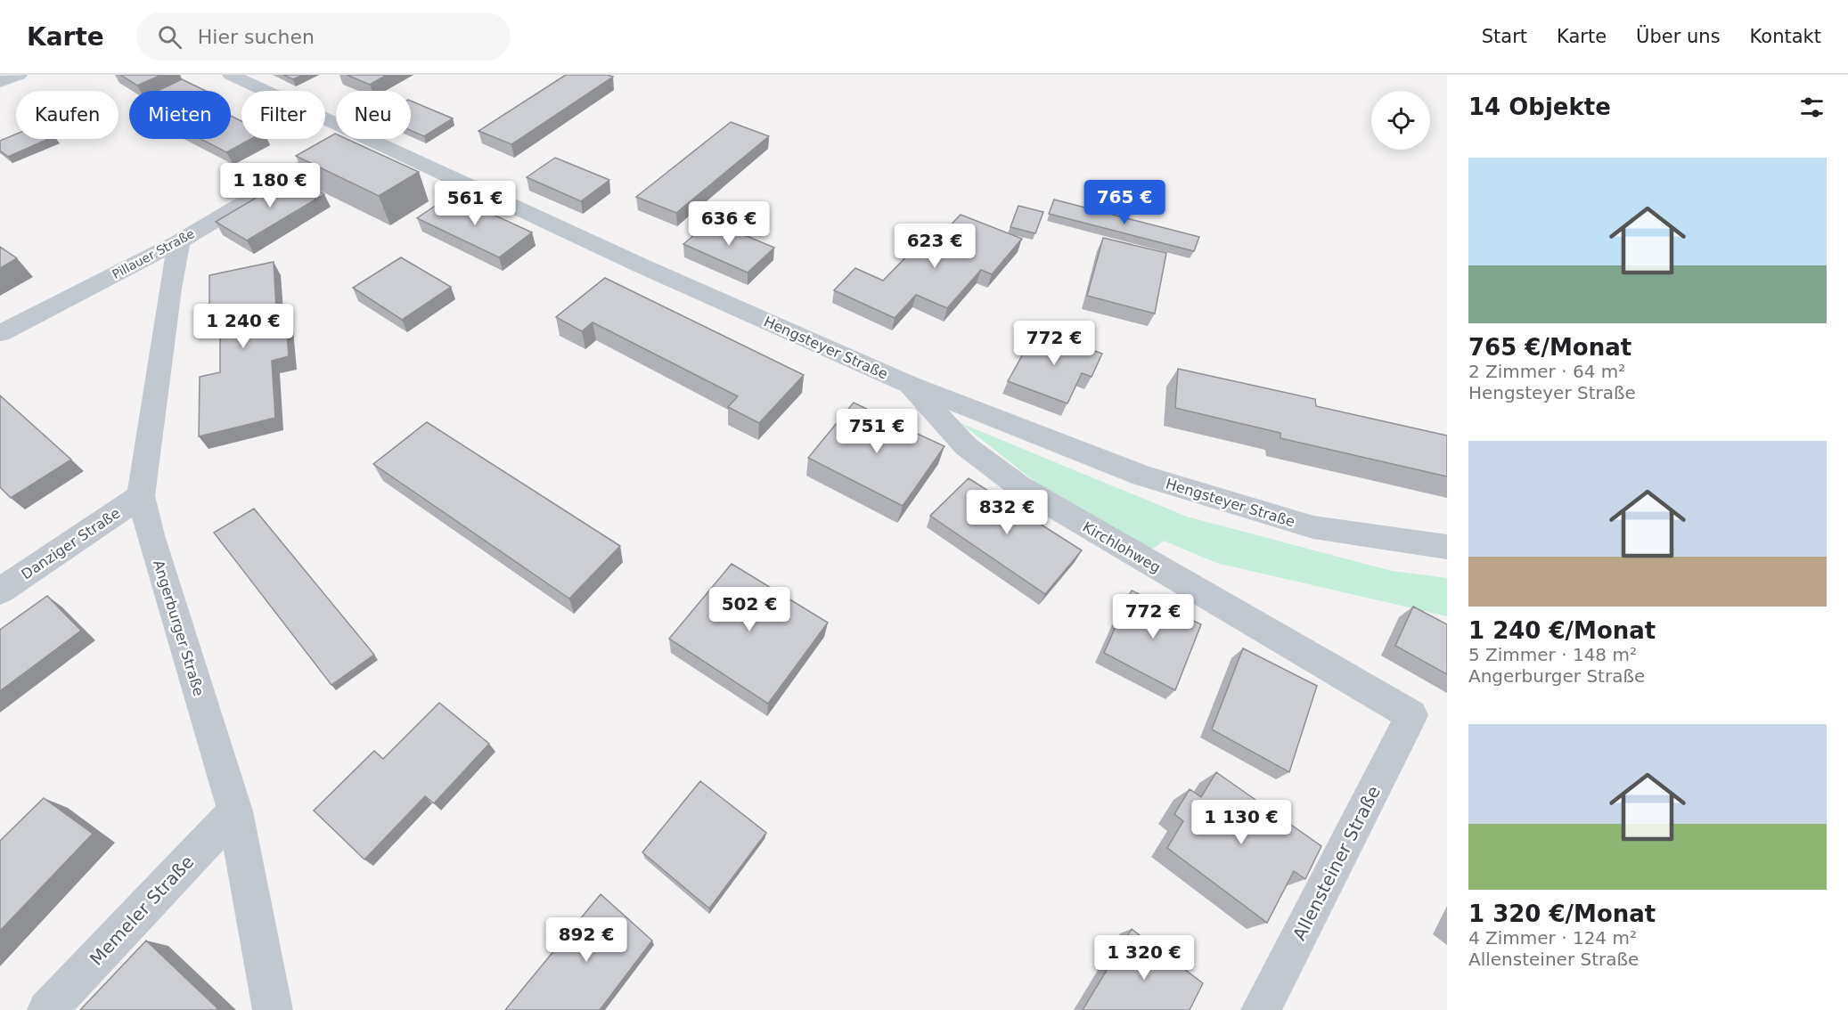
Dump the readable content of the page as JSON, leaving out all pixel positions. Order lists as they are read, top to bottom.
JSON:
{
  "streets": {
    "street": [
      "Pillauer Straße",
      "Hengsteyer Straße",
      "Danziger Straße",
      "Kirchlohweg",
      "Angerburger Straße",
      "Allensteiner Straße",
      "Memeler Straße"
    ]
  },
  "crossings": [
    ["Pillauer Straße", "Angerburger Straße"],
    ["Hengsteyer Straße", "Kirchlohweg"],
    ["Danziger Straße", "Angerburger Straße"],
    ["Kirchlohweg", "Allensteiner Straße"],
    ["Angerburger Straße", "Memeler Straße"]
  ],
  "page": {
    "header": "Karte",
    "search": "Hier suchen",
    "nav": [
      "Start",
      "Karte",
      "Über uns",
      "Kontakt"
    ],
    "heading": "14 Objekte",
    "chip": [
      "Kaufen",
      "Mieten",
      "Filter",
      "Neu"
    ],
    "list": [
      {
        "name": "765 €/Monat",
        "note": "2 Zimmer · 64 m² · Hengsteyer Straße"
      },
      {
        "name": "1 240 €/Monat",
        "note": "5 Zimmer · 148 m² · Angerburger Straße"
      },
      {
        "name": "1 320 €/Monat",
        "note": "4 Zimmer · 124 m² · Allensteiner Straße"
      }
    ],
    "price": [
      "1 180 €",
      "765 €",
      "561 €",
      "636 €",
      "623 €",
      "1 240 €",
      "772 €",
      "751 €",
      "832 €",
      "502 €",
      "772 €",
      "1 130 €",
      "892 €",
      "1 320 €"
    ]
  }
}
